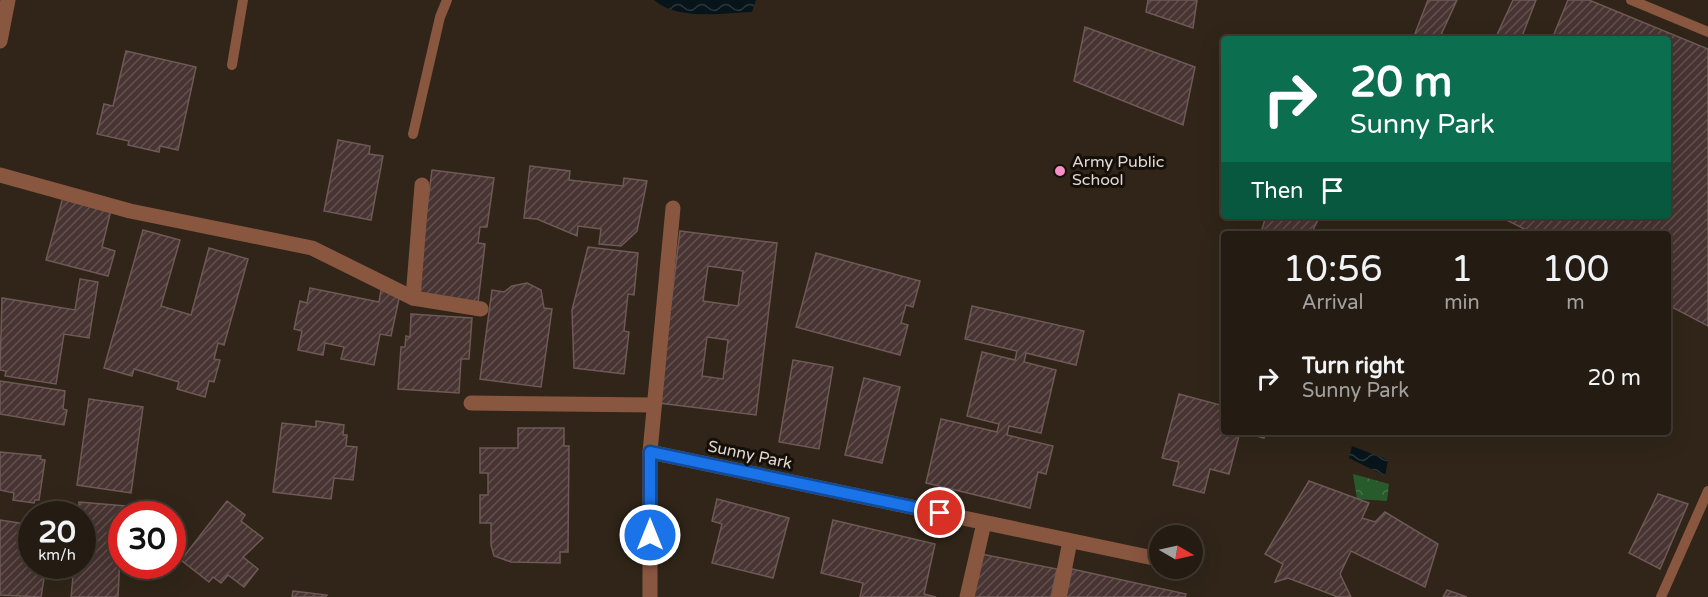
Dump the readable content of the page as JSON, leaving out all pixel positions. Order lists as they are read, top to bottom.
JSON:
{
  "streets": {
    "street": ["Sunny Park"]
  },
  "places": ["Army Public School"],
  "north": "right",
  "page": {
    "turn": ["20 m", "Sunny Park"],
    "then": "Then",
    "eta": [
      "10:56",
      "Arrival",
      "1",
      "min",
      "100",
      "m"
    ],
    "list": [
      {
        "name": "Turn right",
        "note": "Sunny Park",
        "value": "20 m"
      }
    ],
    "speed": "20 km/h",
    "limit": "30"
  }
}
